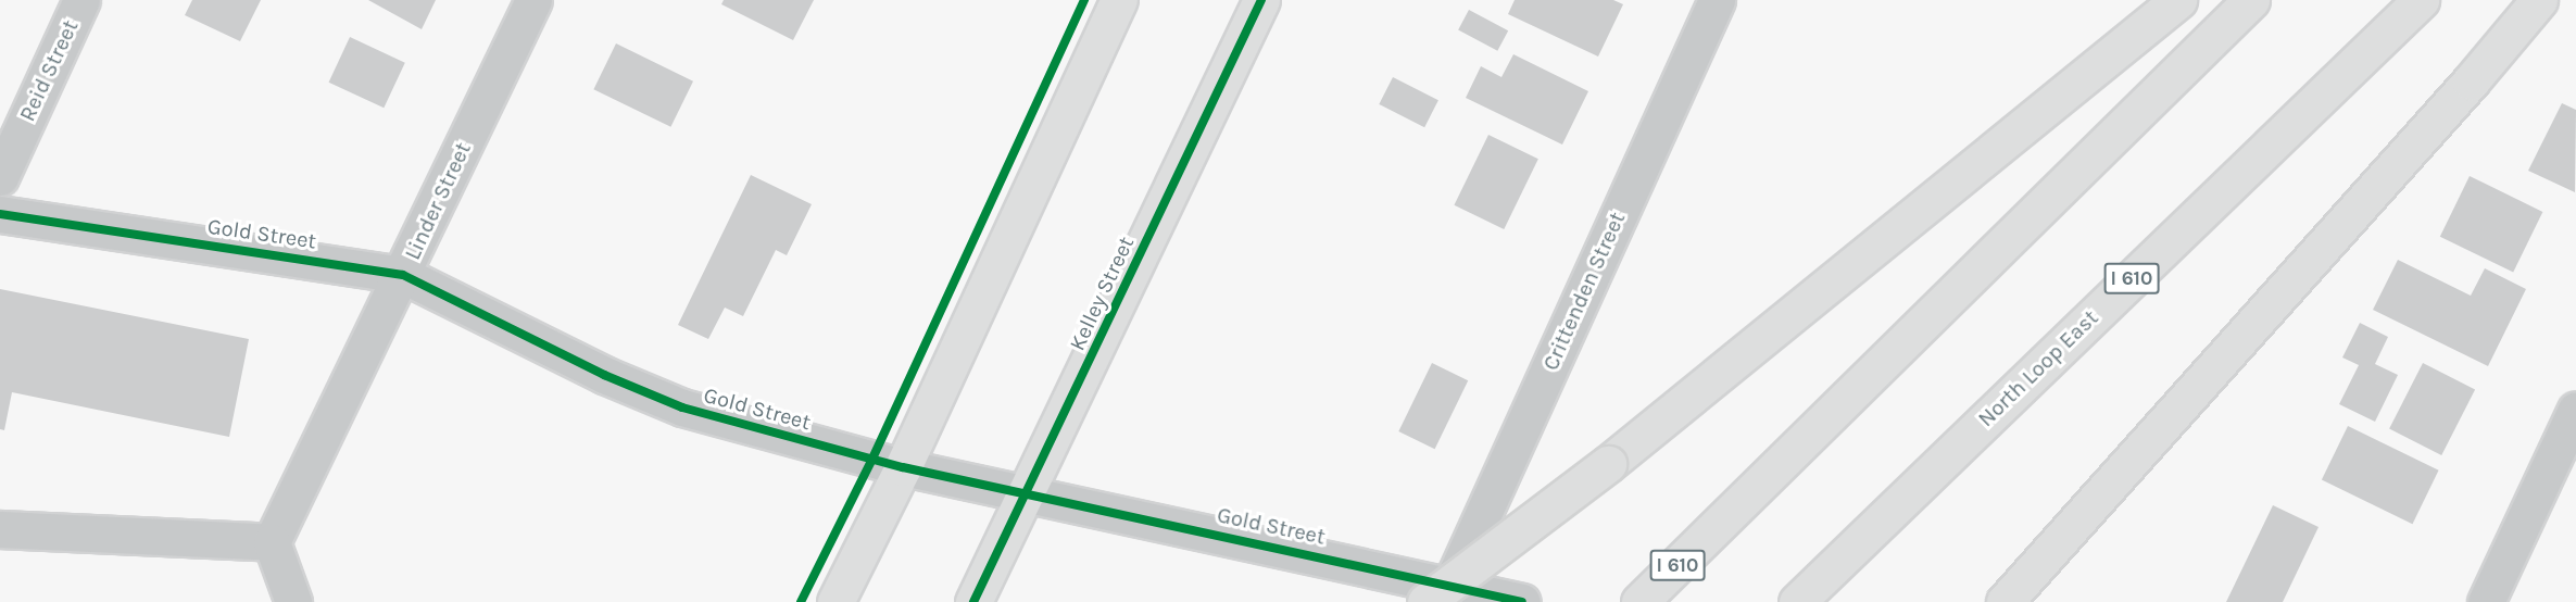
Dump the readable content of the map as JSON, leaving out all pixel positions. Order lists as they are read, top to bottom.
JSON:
{
  "streets": {
    "main road": ["I 610", "Kelley Street", "North Loop East"],
    "street": [
      "Reid Street",
      "Linder Street",
      "Gold Street",
      "Crittenden Street"
    ]
  },
  "crossings": [
    ["Linder Street", "Gold Street"],
    ["Gold Street", "Crittenden Street"],
    ["Gold Street", "Kelley Street"]
  ]
}
